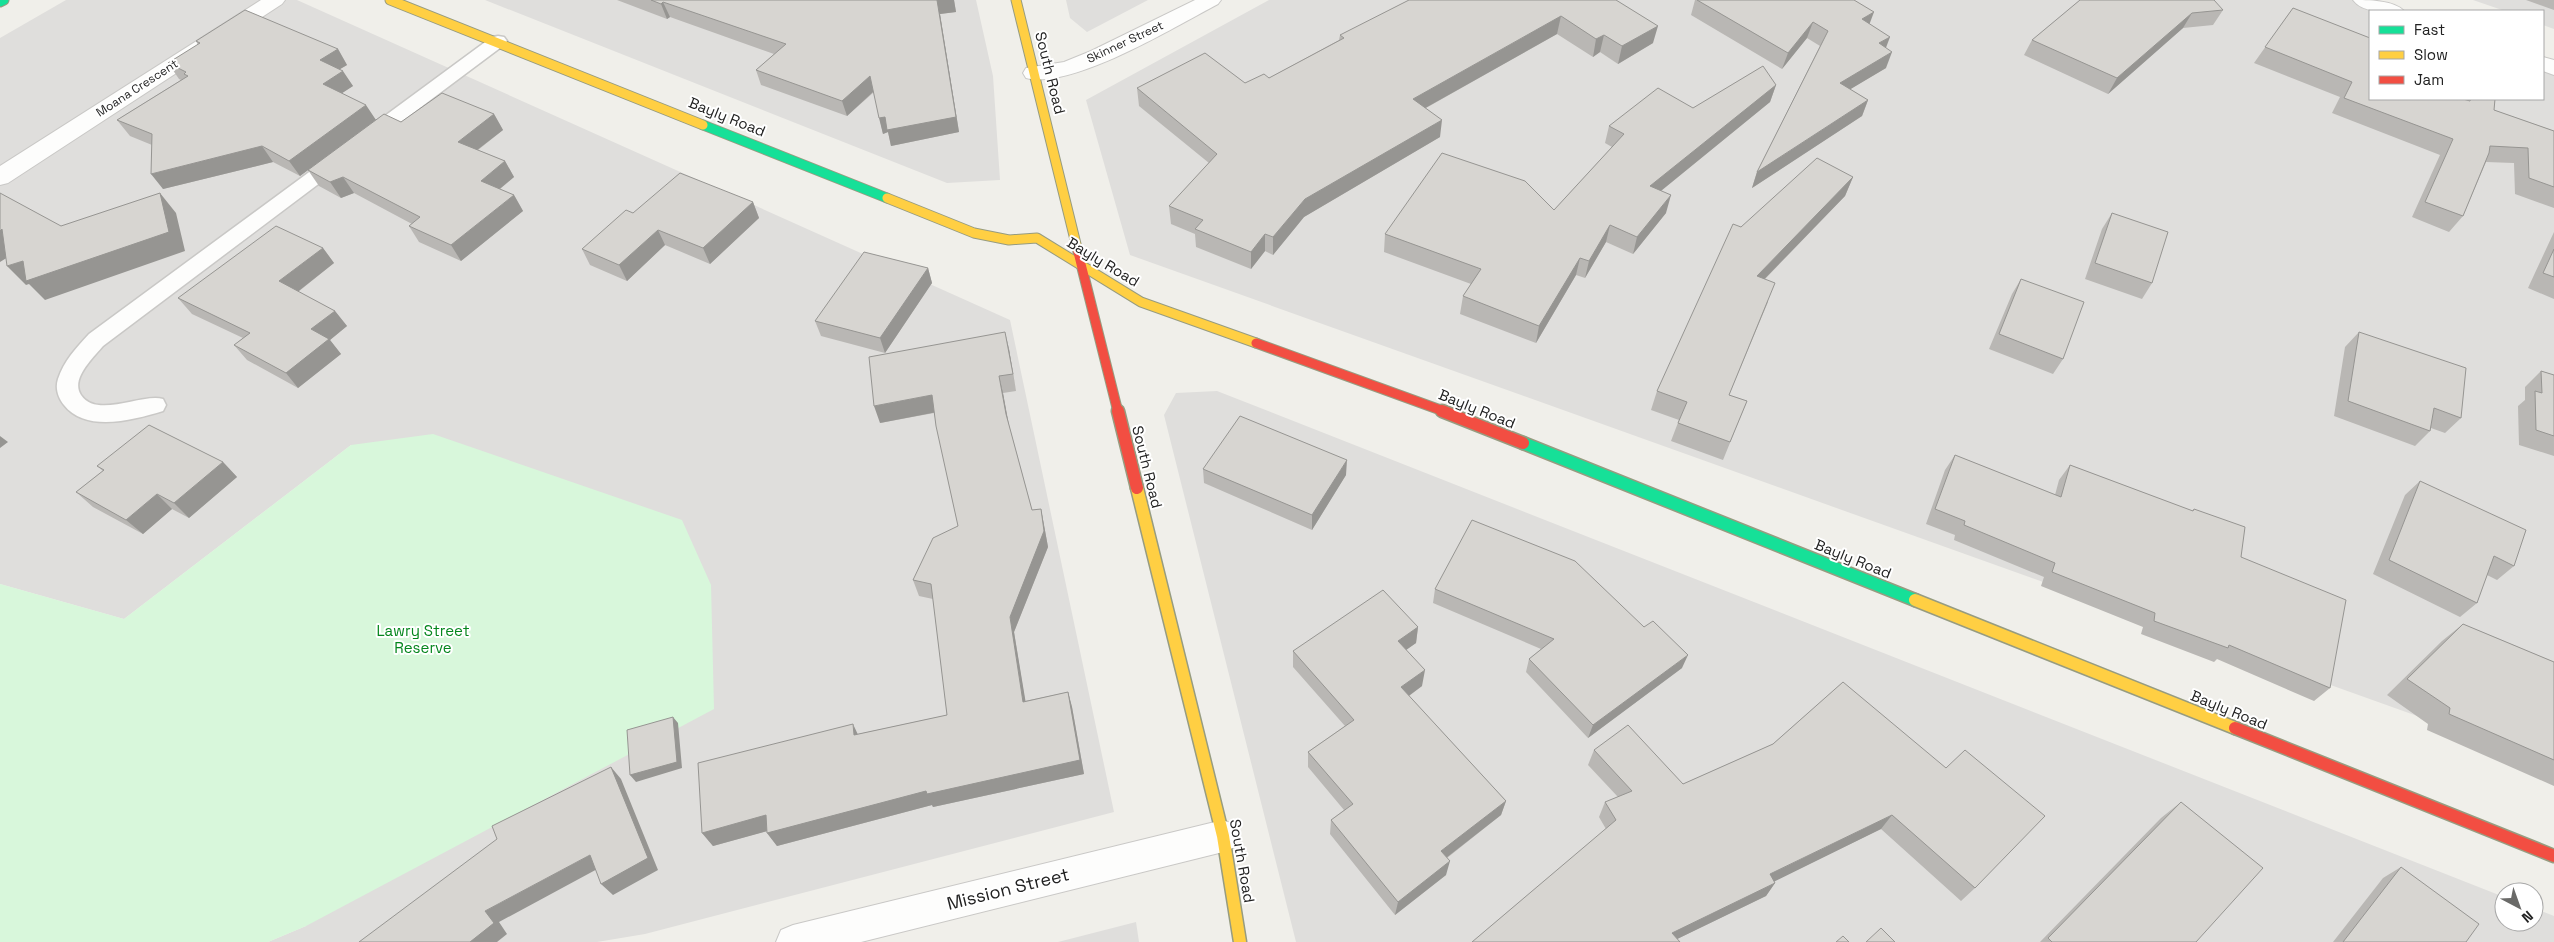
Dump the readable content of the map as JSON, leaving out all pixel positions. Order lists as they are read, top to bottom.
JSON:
{
  "streets": {
    "street": [
      "Skinner Street",
      "South Road",
      "Moana Crescent",
      "Bayly Road",
      "Mission Street"
    ]
  },
  "crossings": [
    ["Skinner Street", "South Road"],
    ["South Road", "Bayly Road"],
    ["South Road", "Mission Street"]
  ],
  "parks": ["Lawry Street Reserve"],
  "legend": ["Fast", "Slow", "Jam"],
  "north": "bottom right"
}
